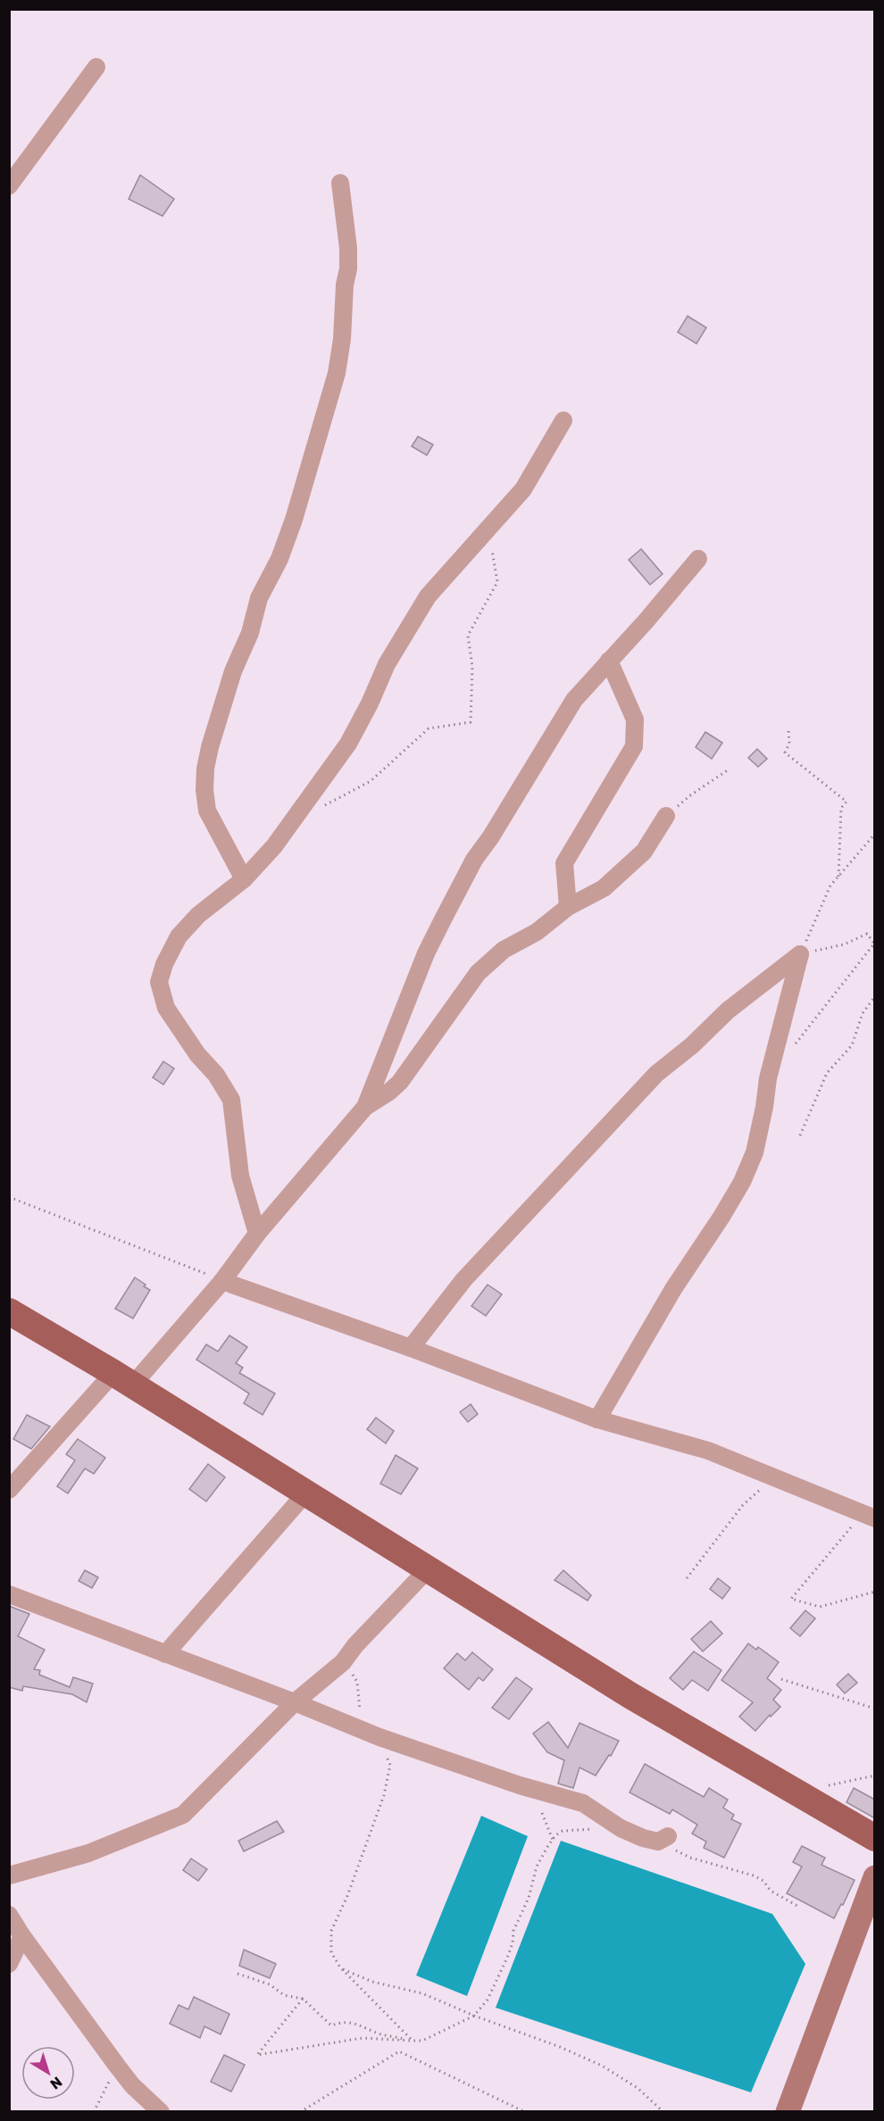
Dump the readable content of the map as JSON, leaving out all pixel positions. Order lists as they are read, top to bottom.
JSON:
{
  "north": "bottom right"
}
